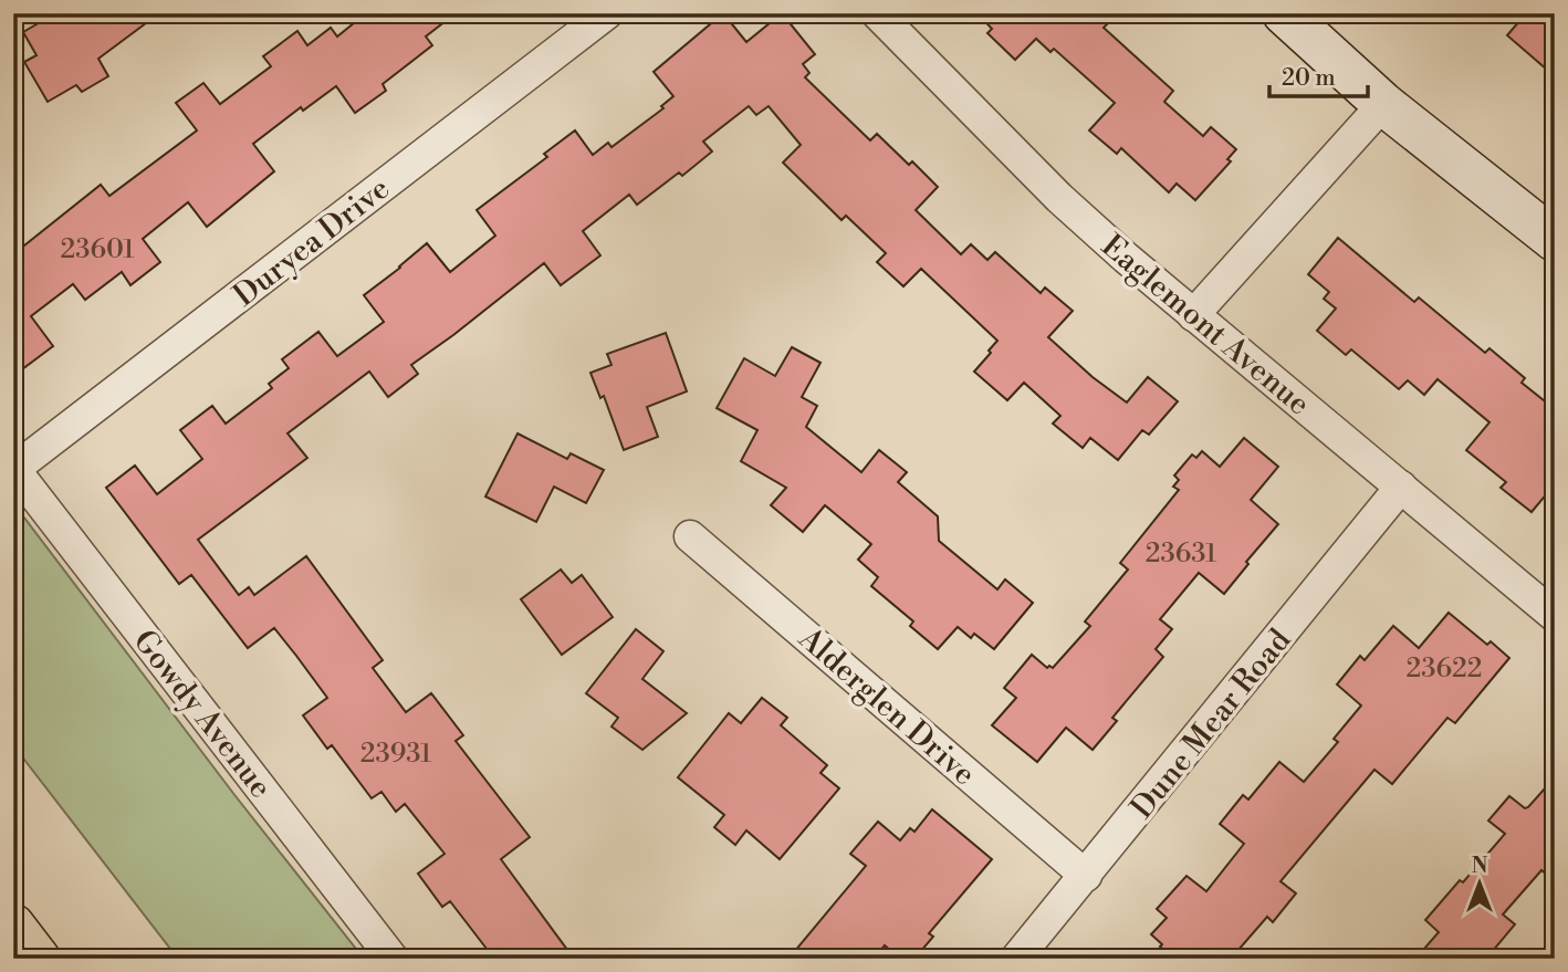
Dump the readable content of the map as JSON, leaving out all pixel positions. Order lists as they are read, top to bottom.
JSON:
{
  "streets": {
    "street": [
      "Duryea Drive",
      "Eaglemont Avenue",
      "Alderglen Drive",
      "Gowdy Avenue",
      "Dune Mear Road"
    ]
  },
  "crossings": [
    ["Duryea Drive", "Gowdy Avenue"],
    ["Eaglemont Avenue", "Dune Mear Road"],
    ["Alderglen Drive", "Dune Mear Road"]
  ],
  "house_numbers": [
    "23601",
    "23631",
    "23622",
    "23931"
  ],
  "scale_bar": "20 m",
  "north": "top"
}
